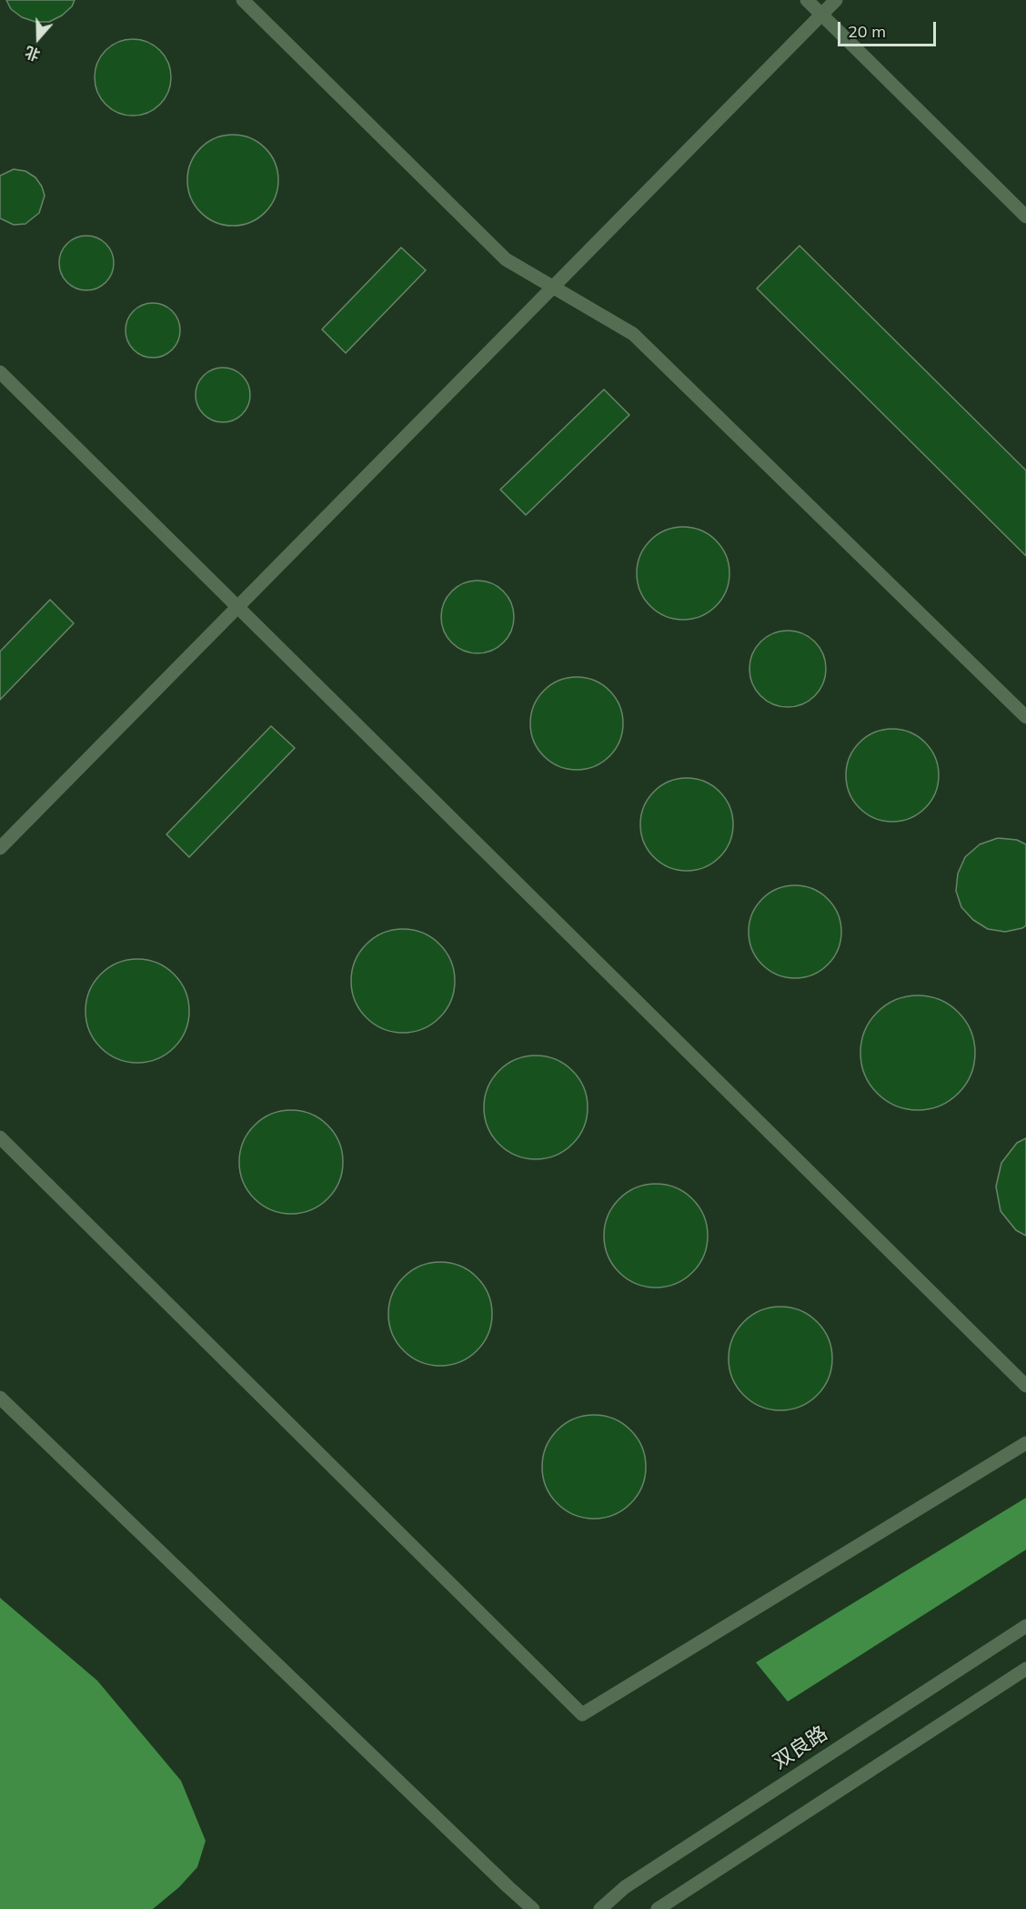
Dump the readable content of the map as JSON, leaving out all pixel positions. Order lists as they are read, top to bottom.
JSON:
{
  "streets": {
    "street": ["双良路"]
  },
  "scale_bar": "20 m",
  "north": "bottom"
}
